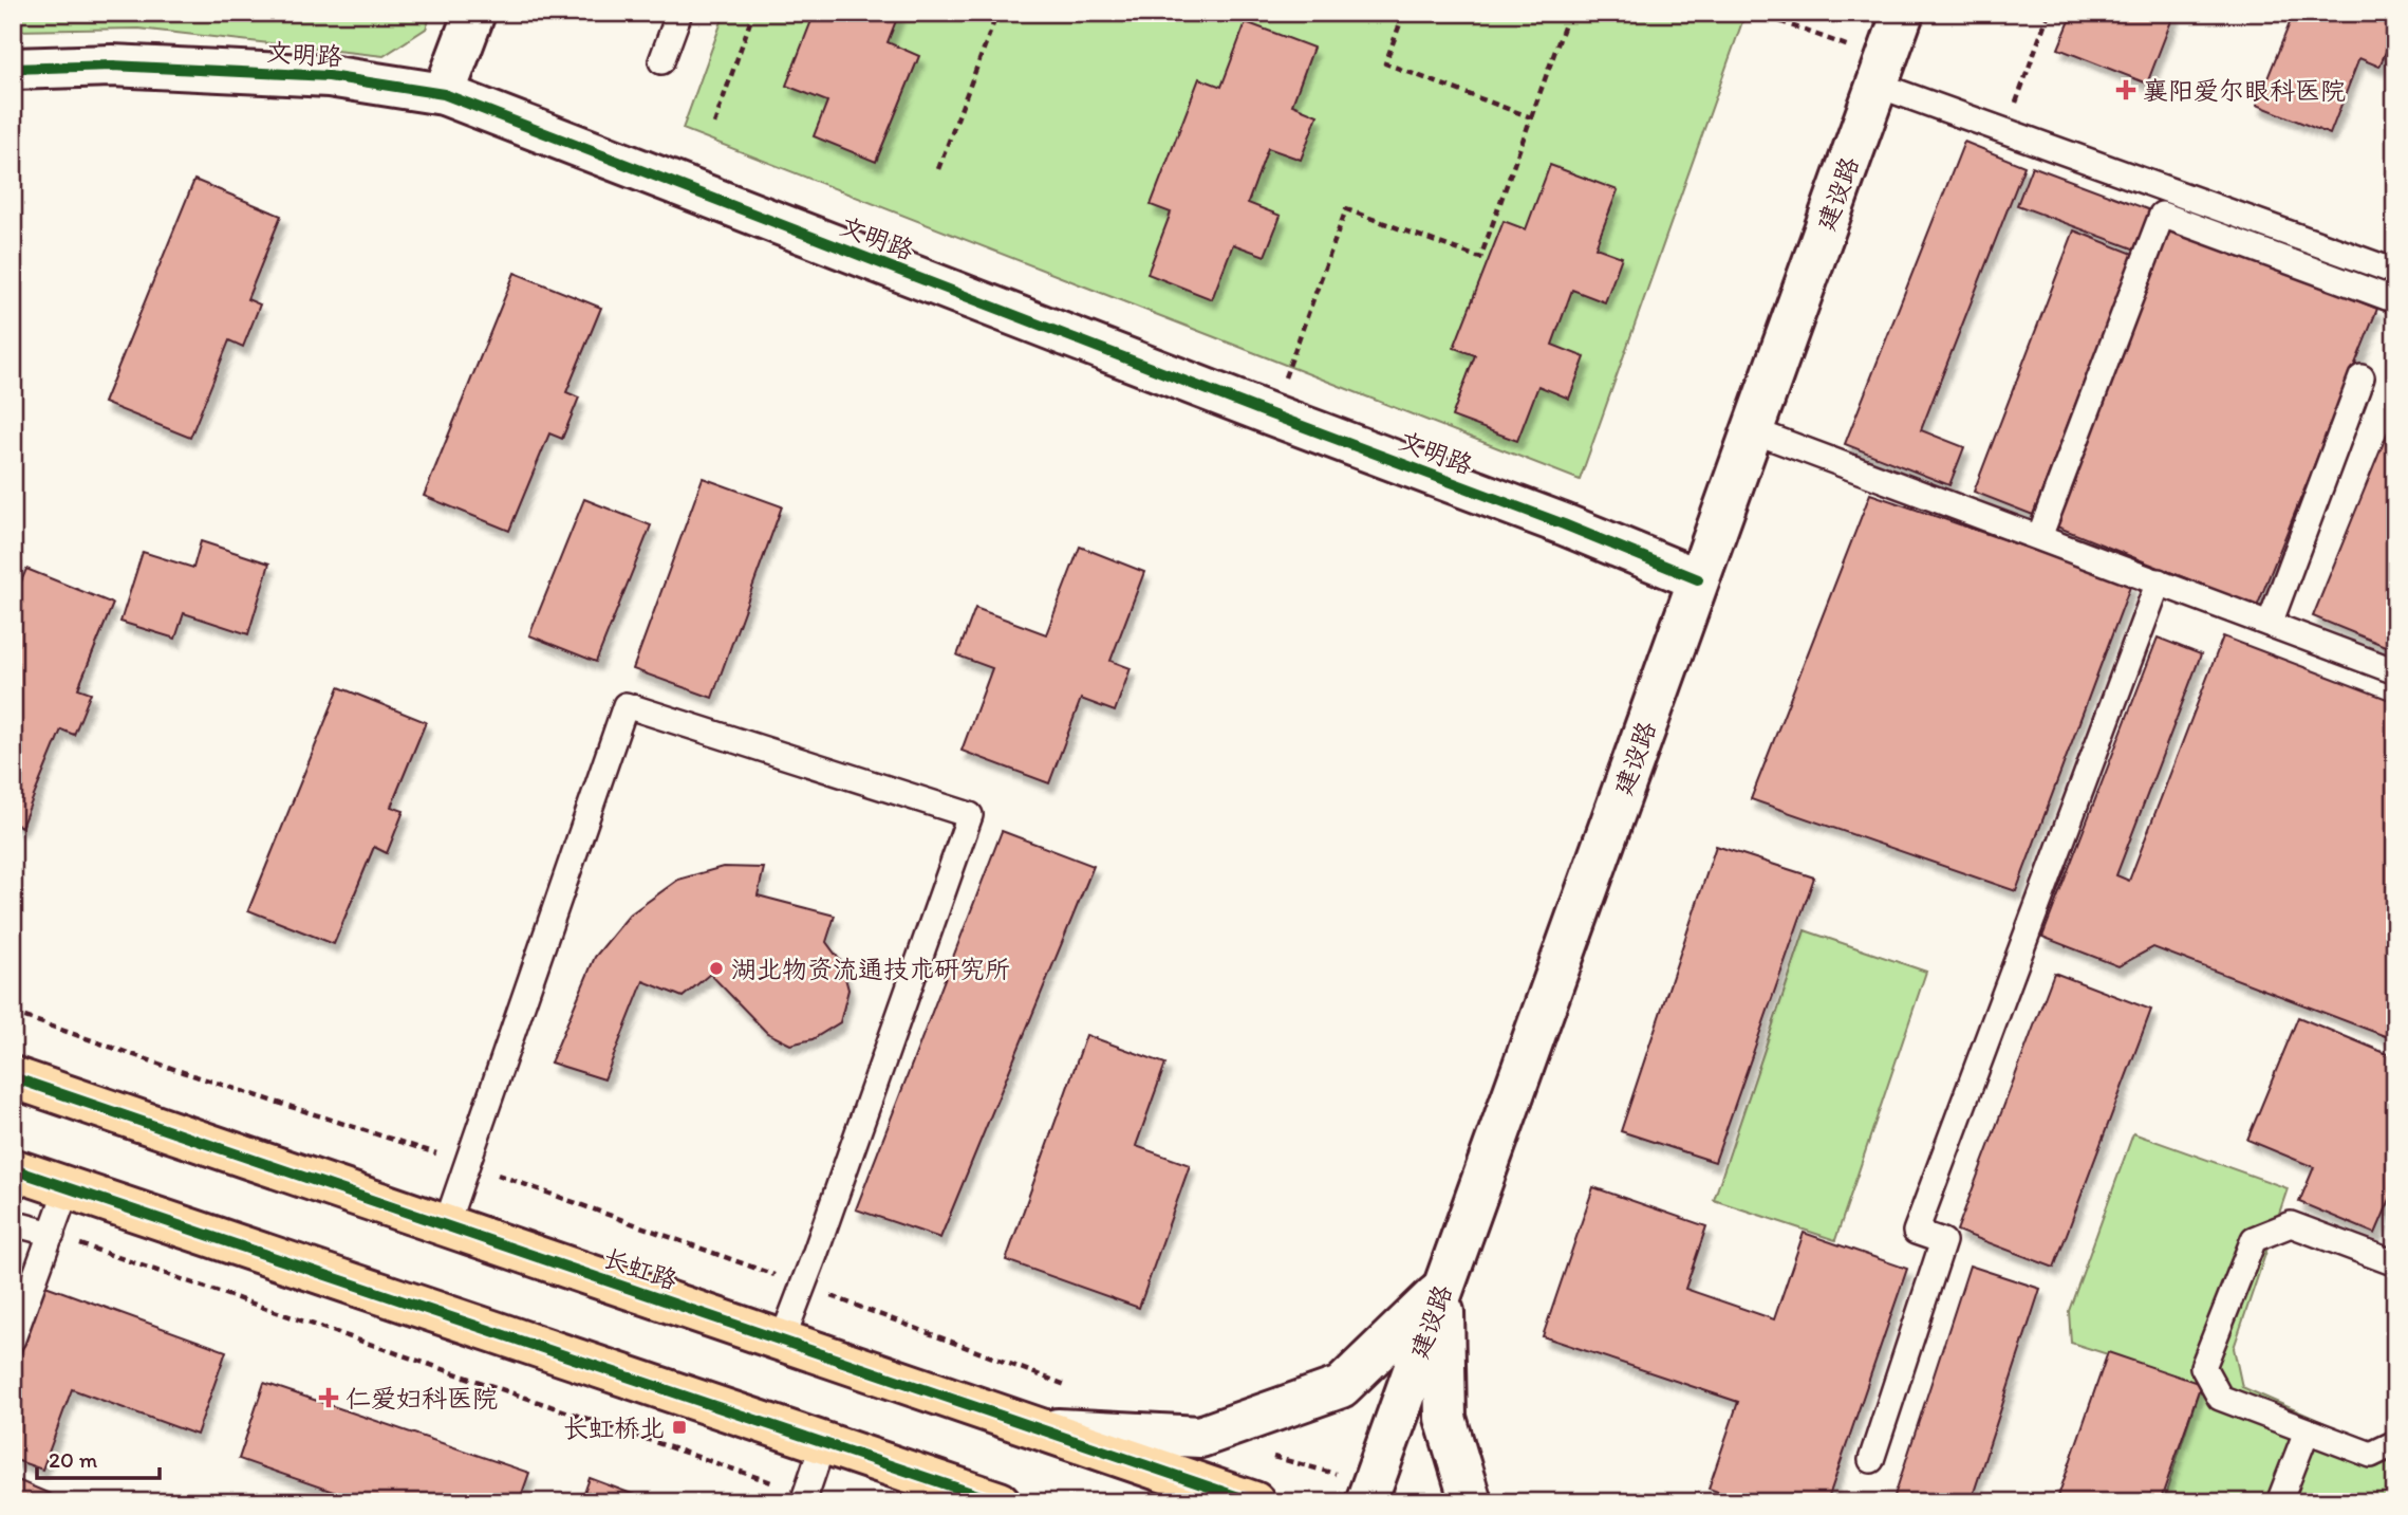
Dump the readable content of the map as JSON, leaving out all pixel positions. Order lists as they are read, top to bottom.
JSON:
{
  "streets": {
    "highway": ["长虹路"],
    "street": ["文明路", "建设路"]
  },
  "crossings": [
    ["文明路", "建设路"]
  ],
  "places": {
    "health": ["襄阳爱尔眼科医院", "仁爱妇科医院"],
    "other": ["湖北物资流通技术研究所"],
    "transit": ["长虹桥北"]
  },
  "scale_bar": "20 m"
}
